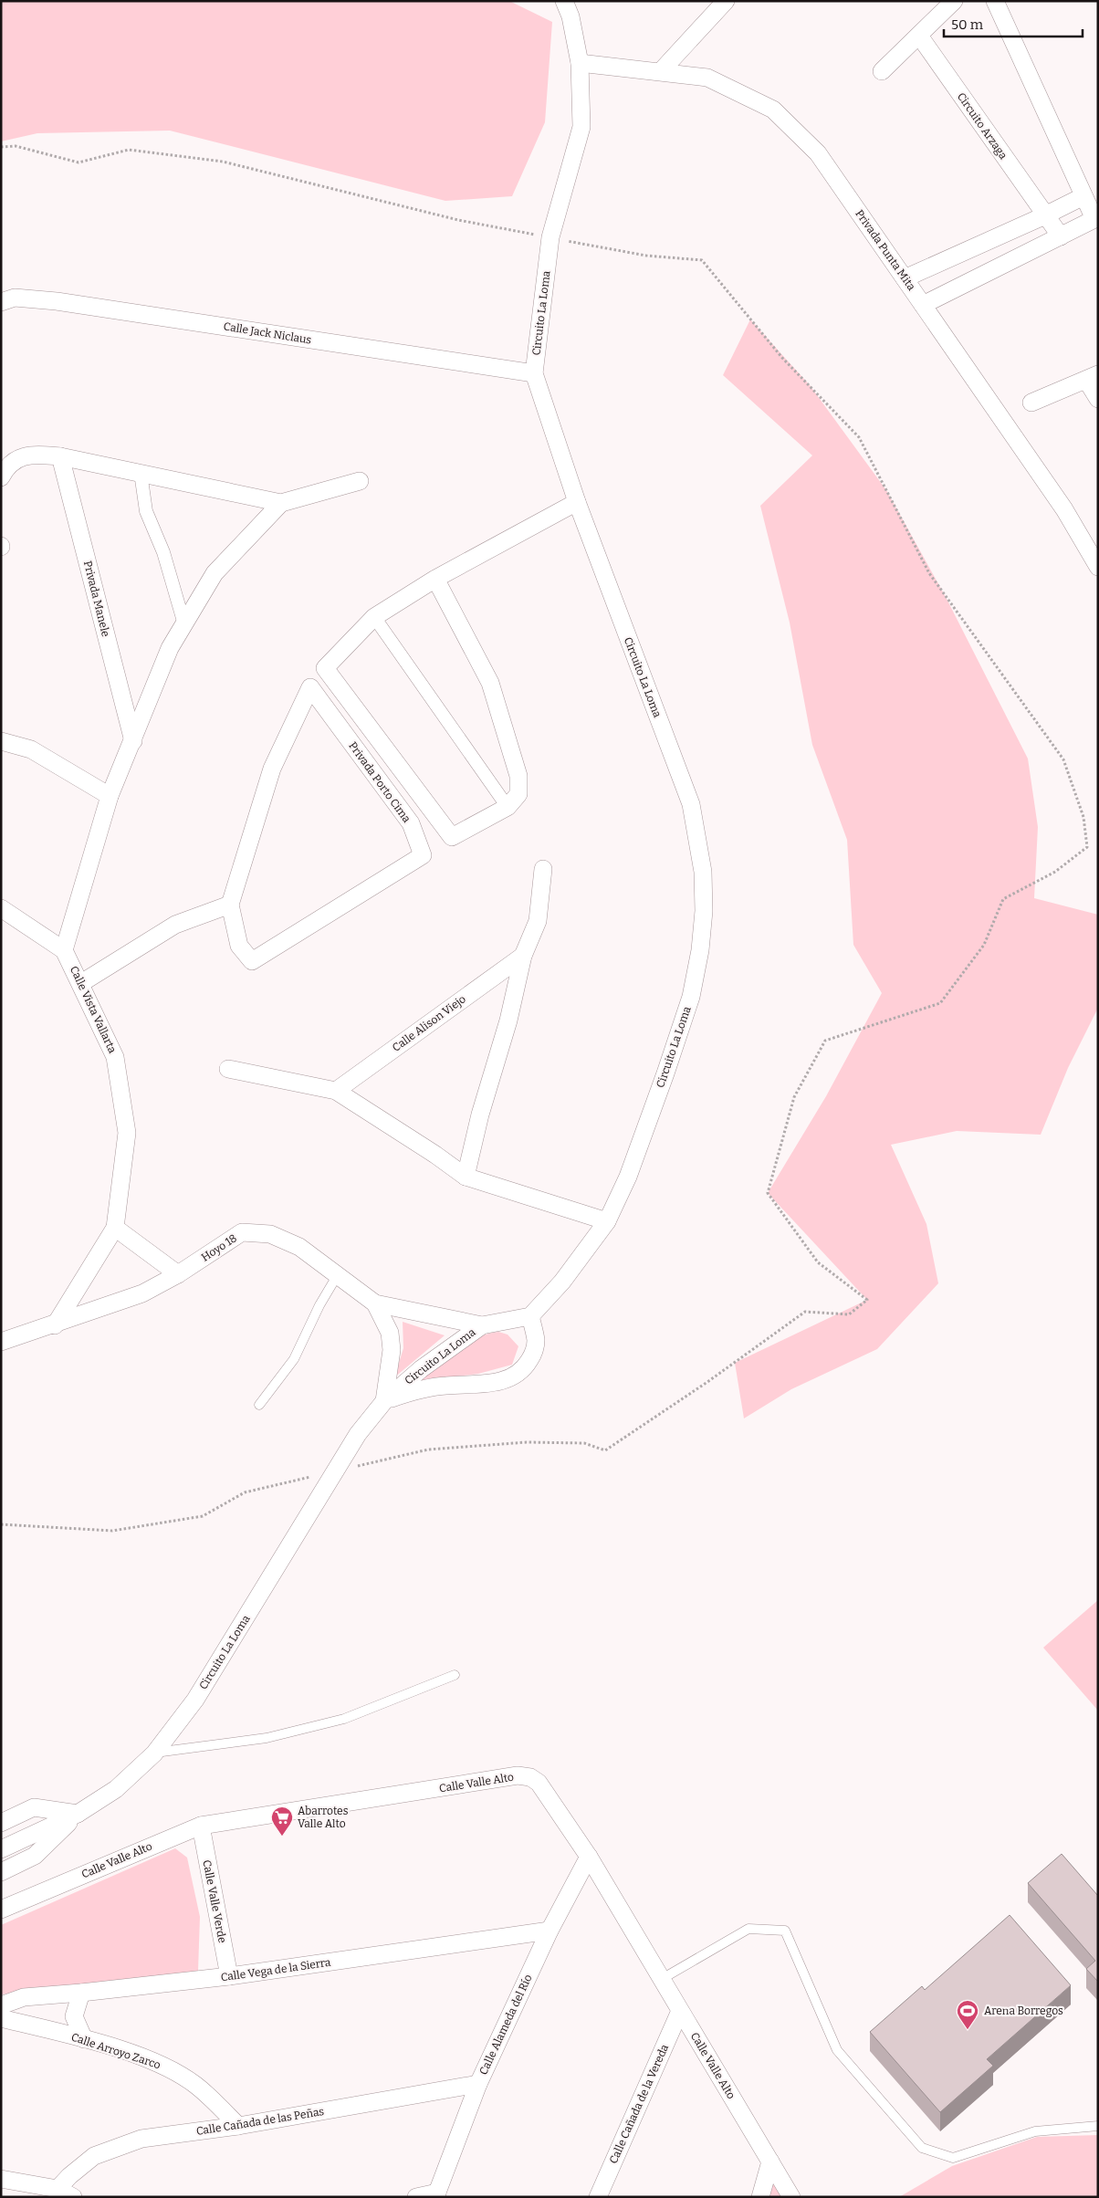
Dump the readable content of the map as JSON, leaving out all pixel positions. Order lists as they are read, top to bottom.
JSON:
{
  "streets": {
    "street": [
      "Circuito Arzaga",
      "Privada Punta Mita",
      "Circuito La Loma",
      "Calle Jack Niclaus",
      "Privada Manele",
      "Privada Porto Cima",
      "Calle Vista Vallarta",
      "Calle Alison Viejo",
      "Hoyo 18",
      "Calle Valle Alto",
      "Calle Valle Verde",
      "Calle Vega de la Sierra",
      "Calle Alameda del Río",
      "Calle Arroyo Zarco",
      "Calle Cañada de la Vereda",
      "Calle Cañada de las Peñas"
    ]
  },
  "crossings": [
    ["Privada Punta Mita", "Circuito La Loma"],
    ["Circuito La Loma", "Calle Jack Niclaus"],
    ["Circuito La Loma", "Hoyo 18"],
    ["Calle Vista Vallarta", "Hoyo 18"],
    ["Calle Valle Alto", "Calle Valle Verde"],
    ["Calle Valle Alto", "Calle Alameda del Río"],
    ["Calle Valle Alto", "Calle Cañada de la Vereda"],
    ["Calle Valle Verde", "Calle Vega de la Sierra"],
    ["Calle Vega de la Sierra", "Calle Alameda del Río"],
    ["Calle Alameda del Río", "Calle Cañada de las Peñas"],
    ["Calle Arroyo Zarco", "Calle Cañada de las Peñas"]
  ],
  "places": {
    "supermarket": ["Abarrotes Valle Alto"],
    "sports": ["Arena Borregos"]
  },
  "scale_bar": "50 m"
}
